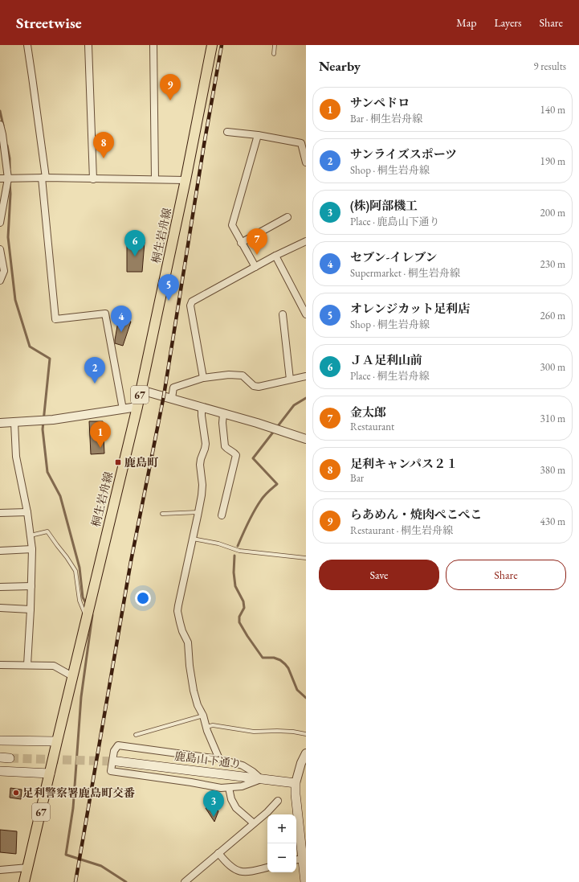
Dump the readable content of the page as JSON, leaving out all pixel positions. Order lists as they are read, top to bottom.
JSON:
{
  "streets": {
    "main road": ["桐生岩舟線", "67", "鹿島山下通り"]
  },
  "places": {
    "transit": ["鹿島町"],
    "other": ["足利警察署鹿島町交番"]
  },
  "page": {
    "header": "Streetwise",
    "nav": ["Map", "Layers", "Share"],
    "heading": ["Nearby", "9 results"],
    "pins": [
      "9",
      "8",
      "7",
      "6",
      "5",
      "4",
      "2",
      "1",
      "3"
    ],
    "list": [
      {
        "mark": "1",
        "name": "サンペドロ",
        "note": "Bar · 桐生岩舟線",
        "value": "140 m"
      },
      {
        "mark": "2",
        "name": "サンライズスポーツ",
        "note": "Shop · 桐生岩舟線",
        "value": "190 m"
      },
      {
        "mark": "3",
        "name": "(株)阿部機工",
        "note": "Place · 鹿島山下通り",
        "value": "200 m"
      },
      {
        "mark": "4",
        "name": "セブン-イレブン",
        "note": "Supermarket · 桐生岩舟線",
        "value": "230 m"
      },
      {
        "mark": "5",
        "name": "オレンジカット足利店",
        "note": "Shop · 桐生岩舟線",
        "value": "260 m"
      },
      {
        "mark": "6",
        "name": "ＪＡ足利山前",
        "note": "Place · 桐生岩舟線",
        "value": "300 m"
      },
      {
        "mark": "7",
        "name": "金太郎",
        "note": "Restaurant",
        "value": "310 m"
      },
      {
        "mark": "8",
        "name": "足利キャンパス２１",
        "note": "Bar",
        "value": "380 m"
      },
      {
        "mark": "9",
        "name": "らあめん・焼肉ぺこぺこ",
        "note": "Restaurant · 桐生岩舟線",
        "value": "430 m"
      }
    ],
    "buttons": ["Save", "Share"],
    "map_buttons": ["+", "−"]
  }
}
